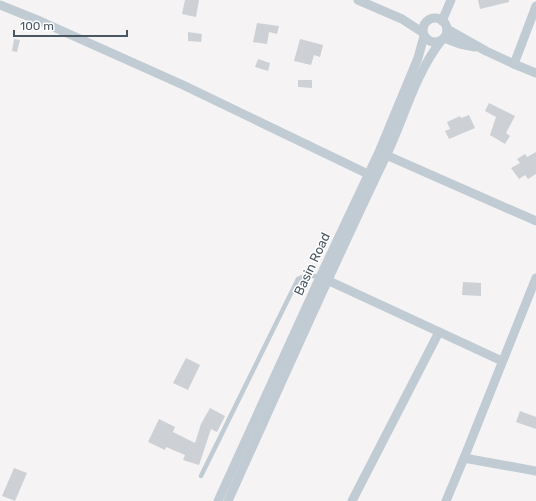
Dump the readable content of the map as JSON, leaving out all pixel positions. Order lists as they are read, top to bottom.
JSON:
{
  "streets": {
    "street": ["Basin Road"]
  },
  "scale_bar": "100 m"
}
